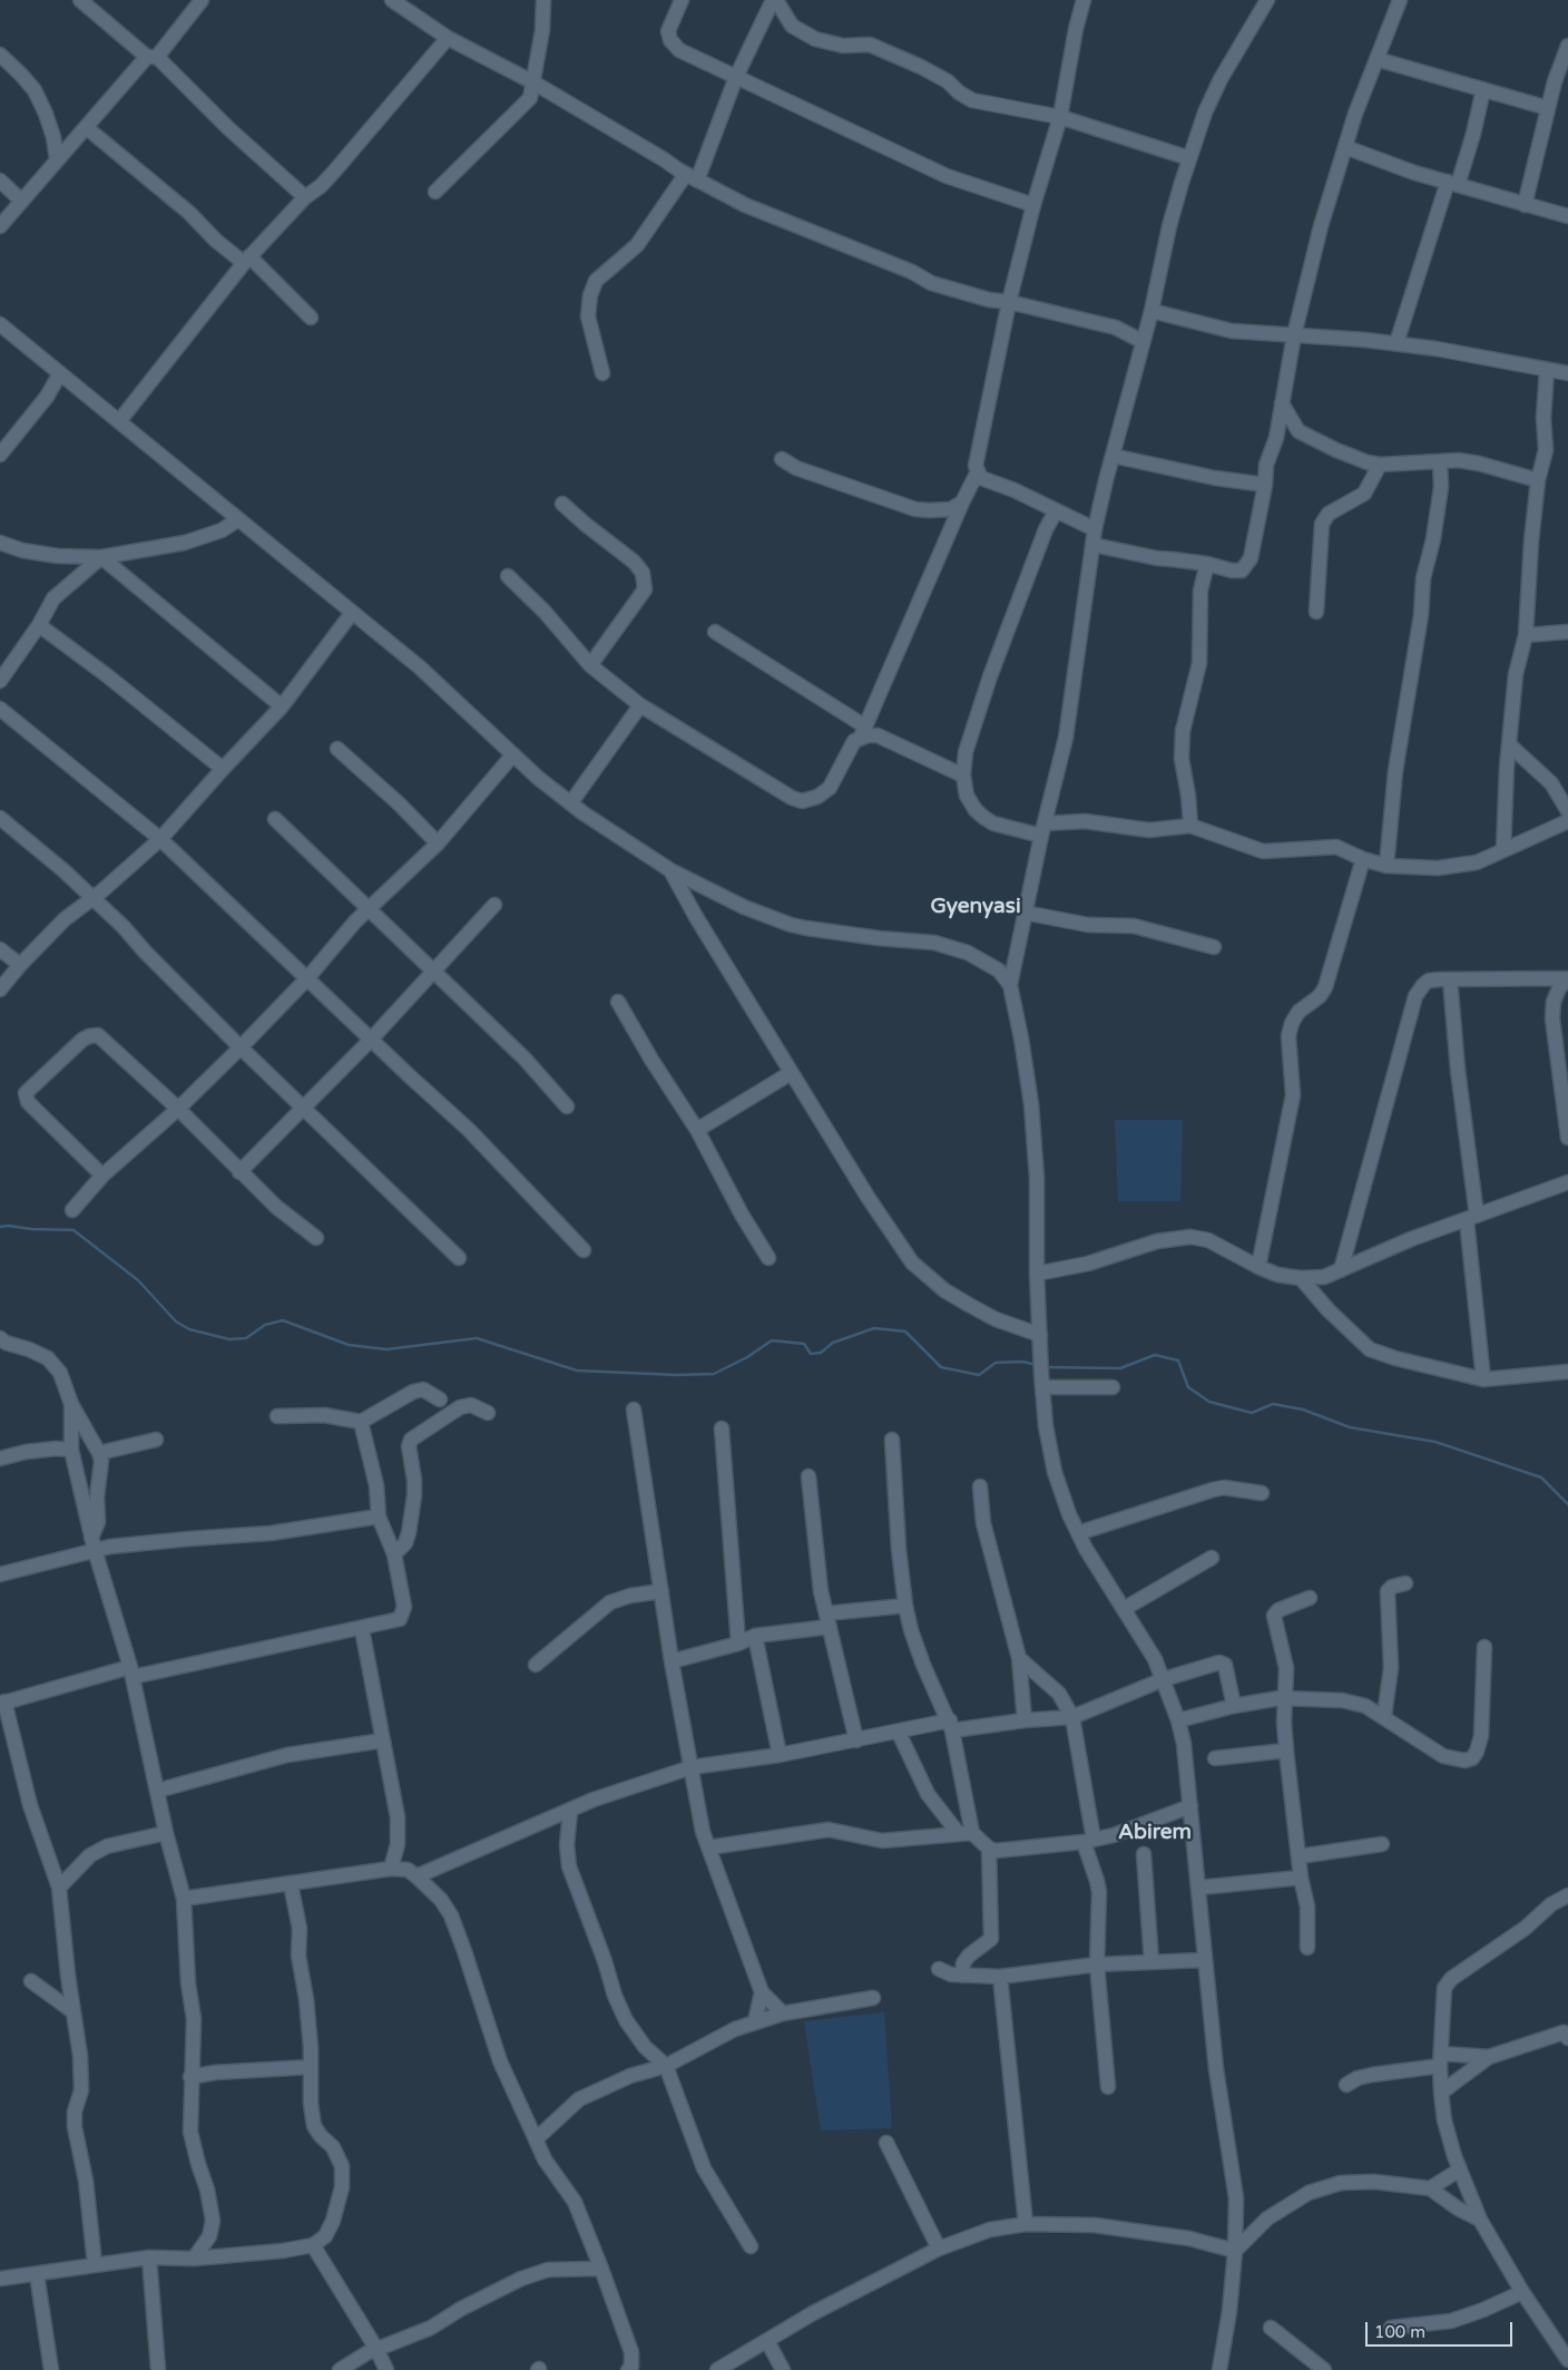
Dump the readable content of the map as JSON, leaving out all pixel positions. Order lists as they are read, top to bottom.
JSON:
{
  "districts": ["Gyenyasi", "Abirem"],
  "scale_bar": "100 m"
}
